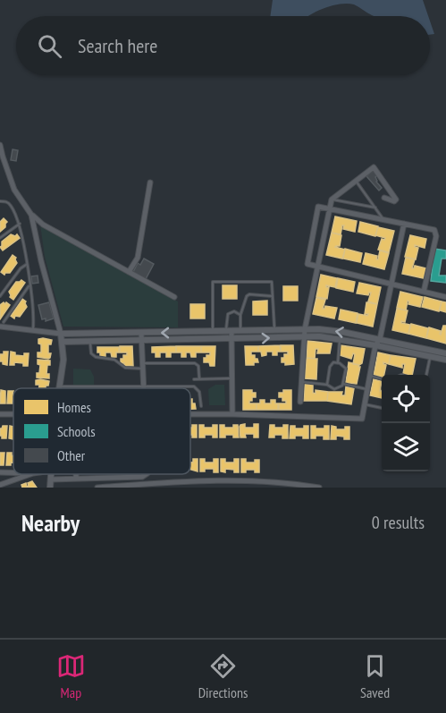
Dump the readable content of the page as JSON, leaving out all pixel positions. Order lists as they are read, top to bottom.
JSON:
{
  "legend": ["Homes", "Schools", "Other"],
  "page": {
    "search": "Search here",
    "heading": ["Nearby", "0 results"],
    "nav": ["Map", "Directions", "Saved"]
  }
}
